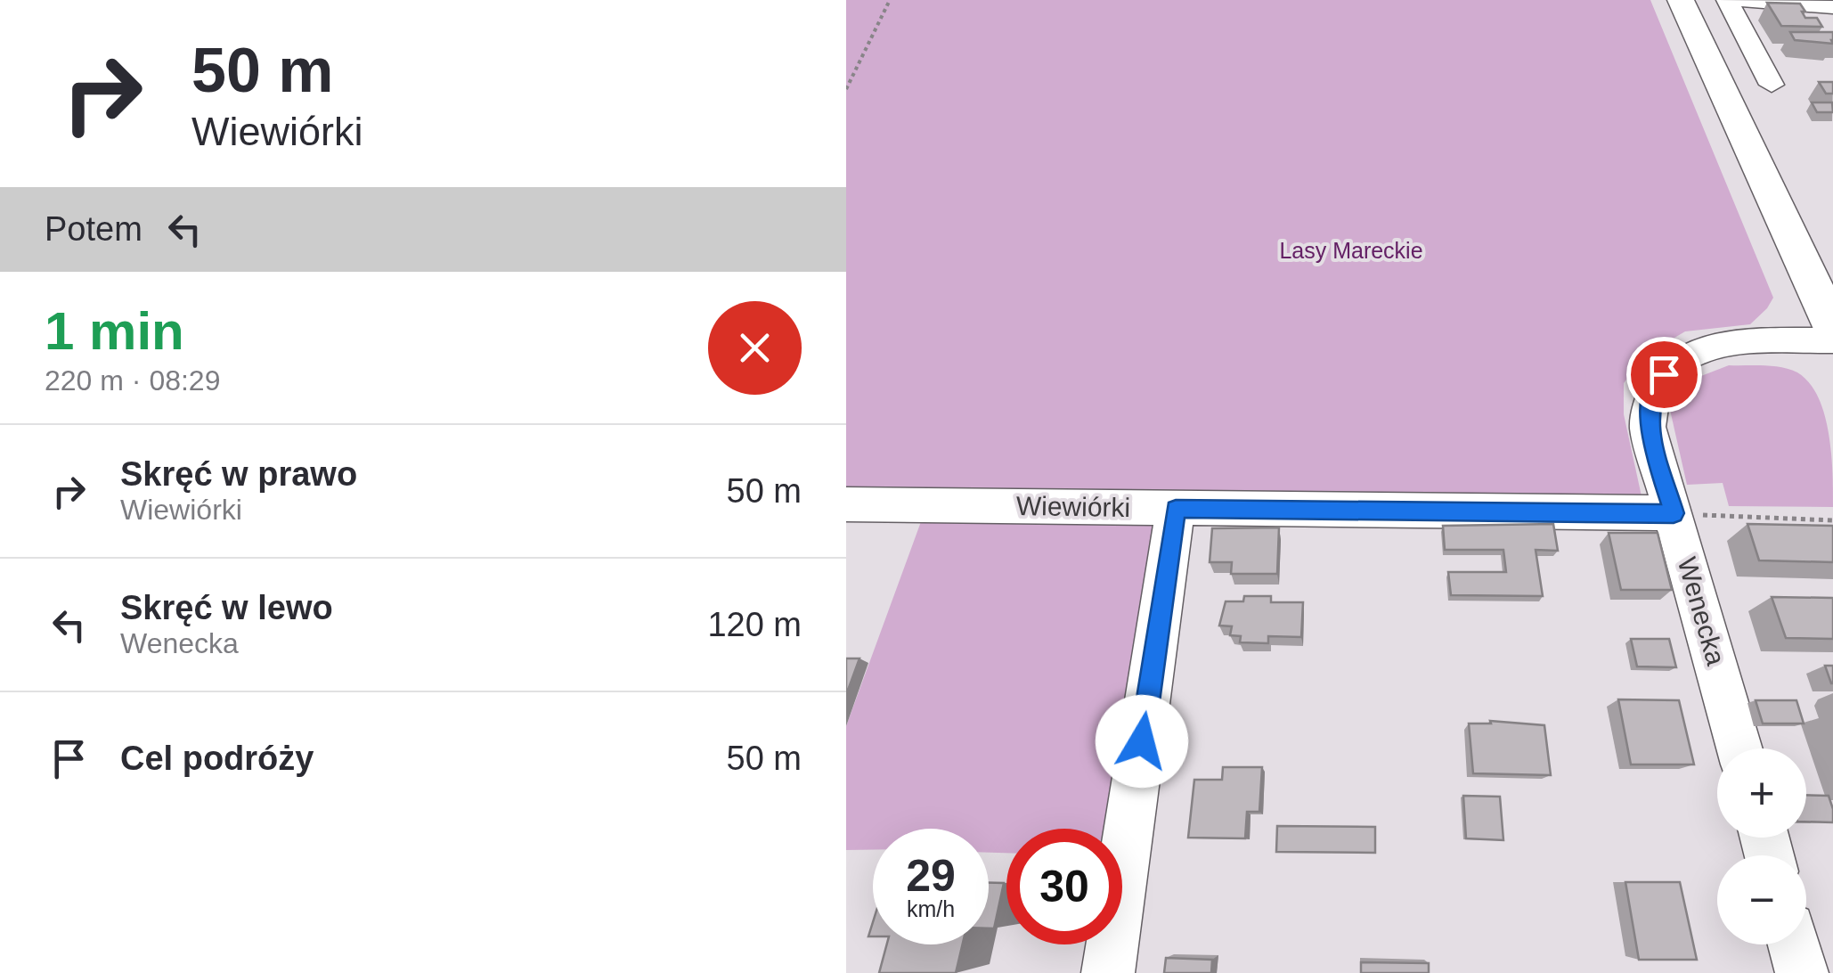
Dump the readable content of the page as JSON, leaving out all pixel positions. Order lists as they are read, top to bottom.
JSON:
{
  "streets": {
    "street": ["Wiewiórki", "Wenecka"]
  },
  "crossings": [
    ["Wiewiórki", "Wenecka"]
  ],
  "parks": ["Lasy Mareckie"],
  "page": {
    "turn": ["50 m", "Wiewiórki"],
    "then": "Potem",
    "heading": ["1 min", "220 m · 08:29"],
    "list": [
      {
        "name": "Skręć w prawo",
        "note": "Wiewiórki",
        "value": "50 m"
      },
      {
        "name": "Skręć w lewo",
        "note": "Wenecka",
        "value": "120 m"
      },
      {
        "name": "Cel podróży",
        "value": "50 m"
      }
    ],
    "map_buttons": ["+", "−"],
    "speed": "29 km/h",
    "limit": "30"
  }
}
